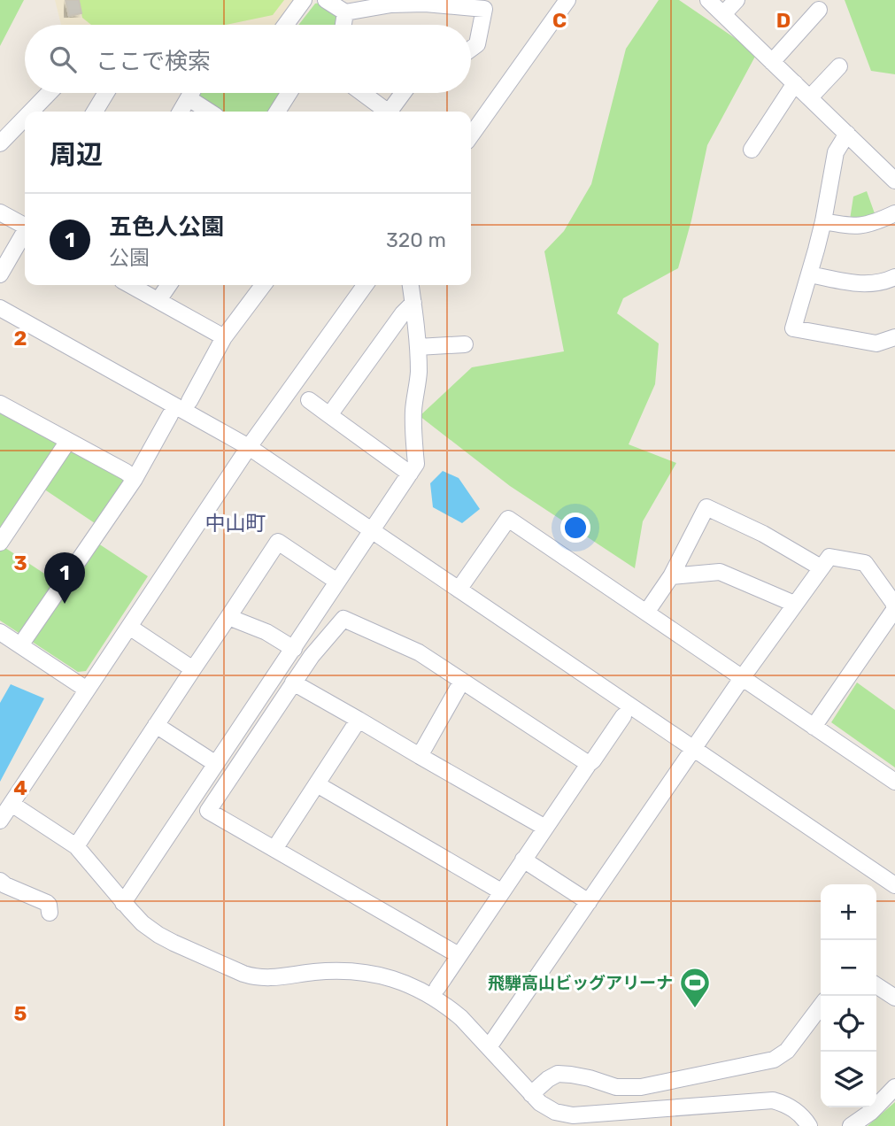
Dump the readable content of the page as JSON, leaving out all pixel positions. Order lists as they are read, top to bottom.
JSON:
{
  "districts": ["中山町"],
  "places": {
    "sports": ["飛騨高山ビッグアリーナ"]
  },
  "page": {
    "search": "ここで検索",
    "heading": "周辺",
    "list": [
      {
        "mark": "1",
        "name": "五色人公園",
        "note": "公園",
        "value": "320 m"
      }
    ],
    "pins": "1",
    "map_buttons": ["+", "−"]
  },
  "grid": {
    "columns": ["C", "D"],
    "rows": [
      "2",
      "3",
      "4",
      "5"
    ]
  }
}
